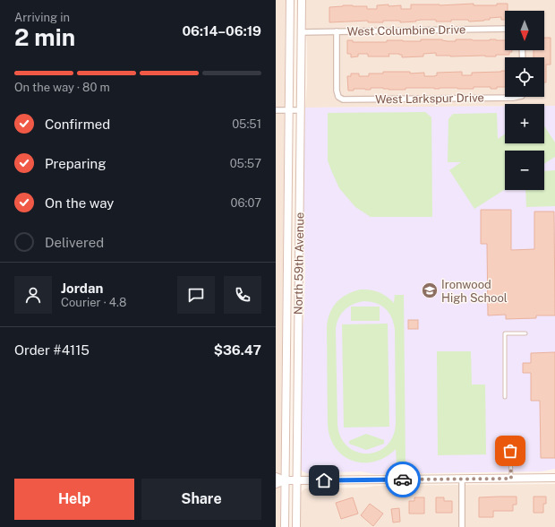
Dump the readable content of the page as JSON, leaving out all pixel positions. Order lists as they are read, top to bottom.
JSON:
{
  "streets": {
    "main road": ["North 59th Avenue"],
    "street": ["West Columbine Drive", "West Larkspur Drive"]
  },
  "crossings": [
    ["West Columbine Drive", "West Larkspur Drive"],
    ["West Columbine Drive", "North 59th Avenue"]
  ],
  "places": {
    "school or university": ["Ironwood High School"]
  },
  "north": "bottom",
  "page": {
    "heading": ["2 min", "Arriving in", "06:14–06:19"],
    "panel": [
      "Jordan",
      "Courier · 4.8",
      "Order #4115",
      "$36.47"
    ],
    "map_buttons": ["+", "−"],
    "bar": "On the way · 80 m",
    "list": [
      ["Confirmed", "05:51"],
      ["Preparing", "05:57"],
      ["On the way", "06:07"],
      "Delivered"
    ],
    "buttons": ["Help", "Share"]
  }
}
